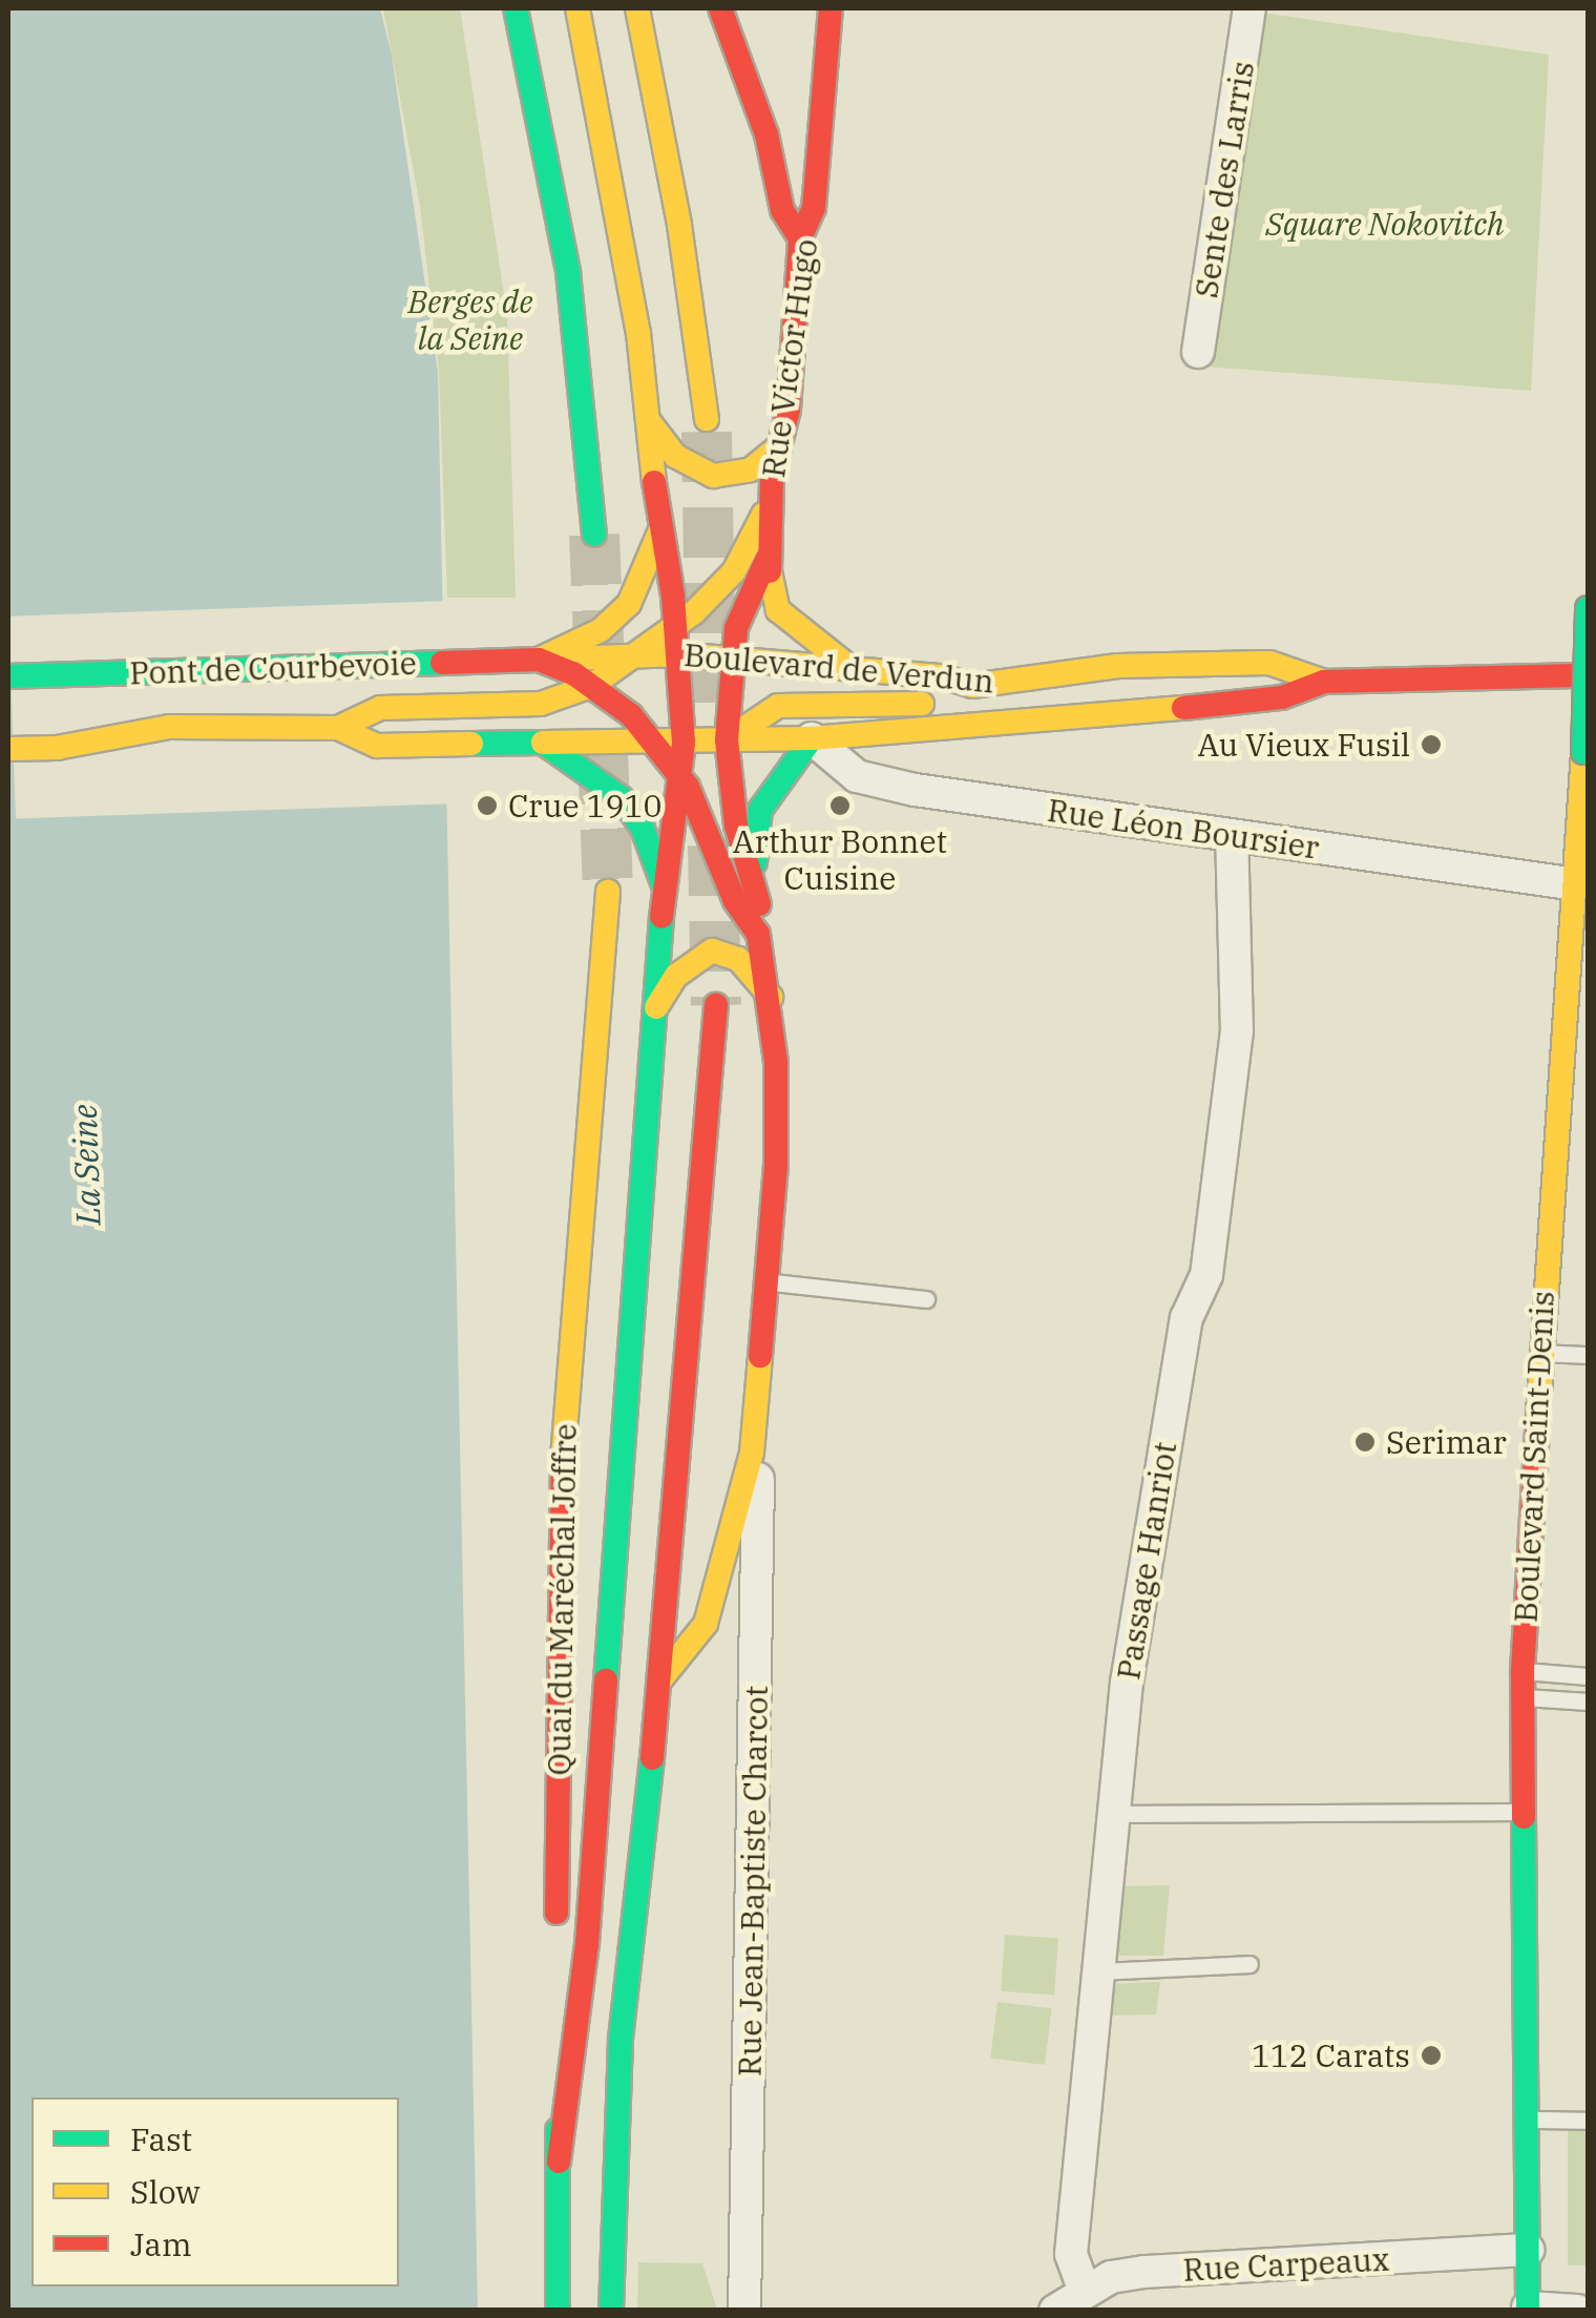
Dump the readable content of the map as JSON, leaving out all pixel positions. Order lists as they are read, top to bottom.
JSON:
{
  "streets": {
    "main road": [
      "Rue Victor Hugo",
      "Pont de Courbevoie",
      "Boulevard de Verdun",
      "Boulevard Saint-Denis",
      "Quai du Maréchal Joffre"
    ],
    "street": [
      "Sente des Larris",
      "Rue Léon Boursier",
      "Passage Hanriot",
      "Rue Jean-Baptiste Charcot",
      "Rue Carpeaux"
    ]
  },
  "crossings": [
    ["Rue Victor Hugo", "Boulevard de Verdun"],
    ["Pont de Courbevoie", "Boulevard de Verdun"],
    ["Boulevard de Verdun", "Rue Léon Boursier"],
    ["Rue Léon Boursier", "Boulevard Saint-Denis"],
    ["Rue Léon Boursier", "Passage Hanriot"],
    ["Boulevard Saint-Denis", "Rue Carpeaux"],
    ["Passage Hanriot", "Rue Carpeaux"]
  ],
  "water": ["La Seine"],
  "parks": ["Square Nokovitch", "Berges de la Seine"],
  "places": [
    "Au Vieux Fusil",
    "Crue 1910",
    "Arthur Bonnet Cuisine",
    "Serimar",
    "112 Carats"
  ],
  "legend": ["Fast", "Slow", "Jam"]
}
